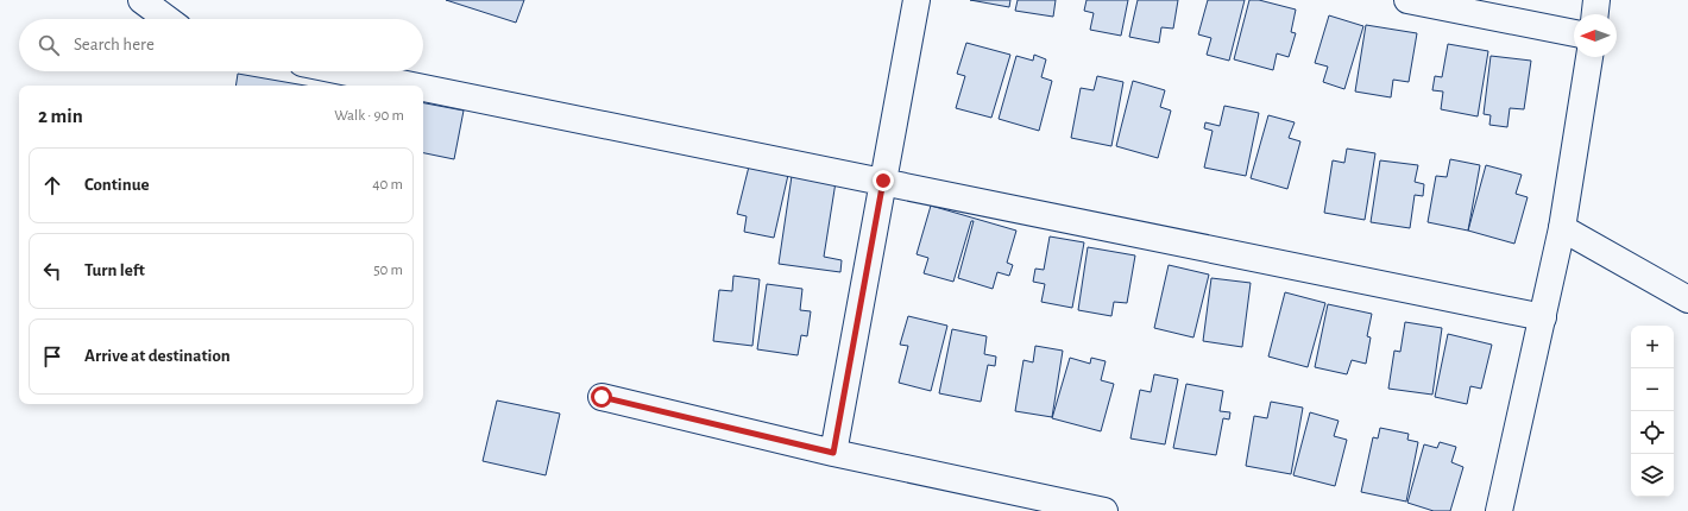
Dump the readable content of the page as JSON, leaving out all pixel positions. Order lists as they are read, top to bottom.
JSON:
{
  "north": "left",
  "page": {
    "search": "Search here",
    "heading": ["2 min", "Walk · 90 m"],
    "list": [
      ["Continue", "40 m"],
      ["Turn left", "50 m"],
      "Arrive at destination"
    ],
    "map_buttons": ["+", "−"]
  }
}
